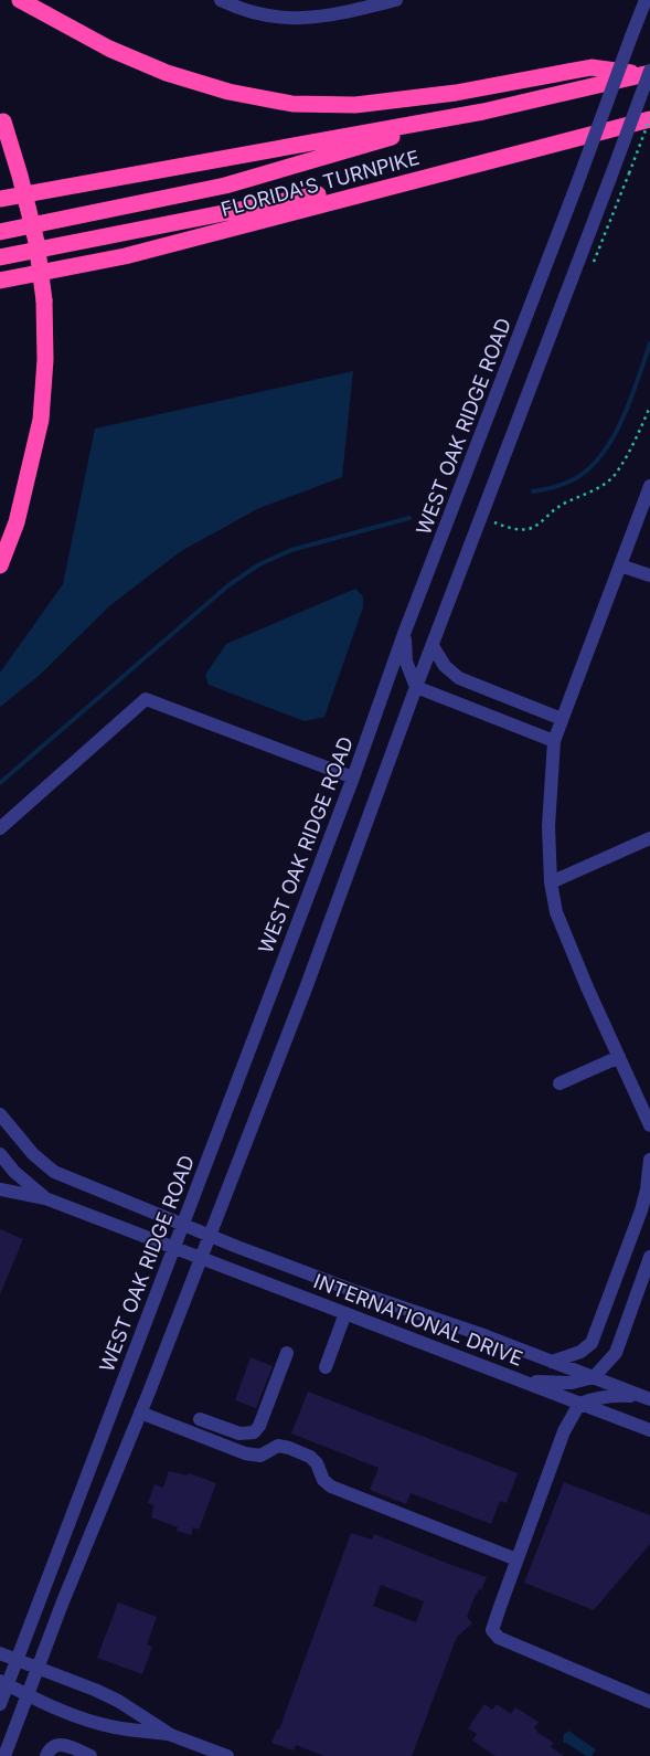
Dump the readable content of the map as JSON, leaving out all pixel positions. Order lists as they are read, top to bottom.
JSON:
{
  "streets": {
    "highway": ["FLORIDA'S TURNPIKE"],
    "street": ["WEST OAK RIDGE ROAD", "INTERNATIONAL DRIVE"]
  },
  "crossings": [
    ["WEST OAK RIDGE ROAD", "INTERNATIONAL DRIVE"]
  ]
}
